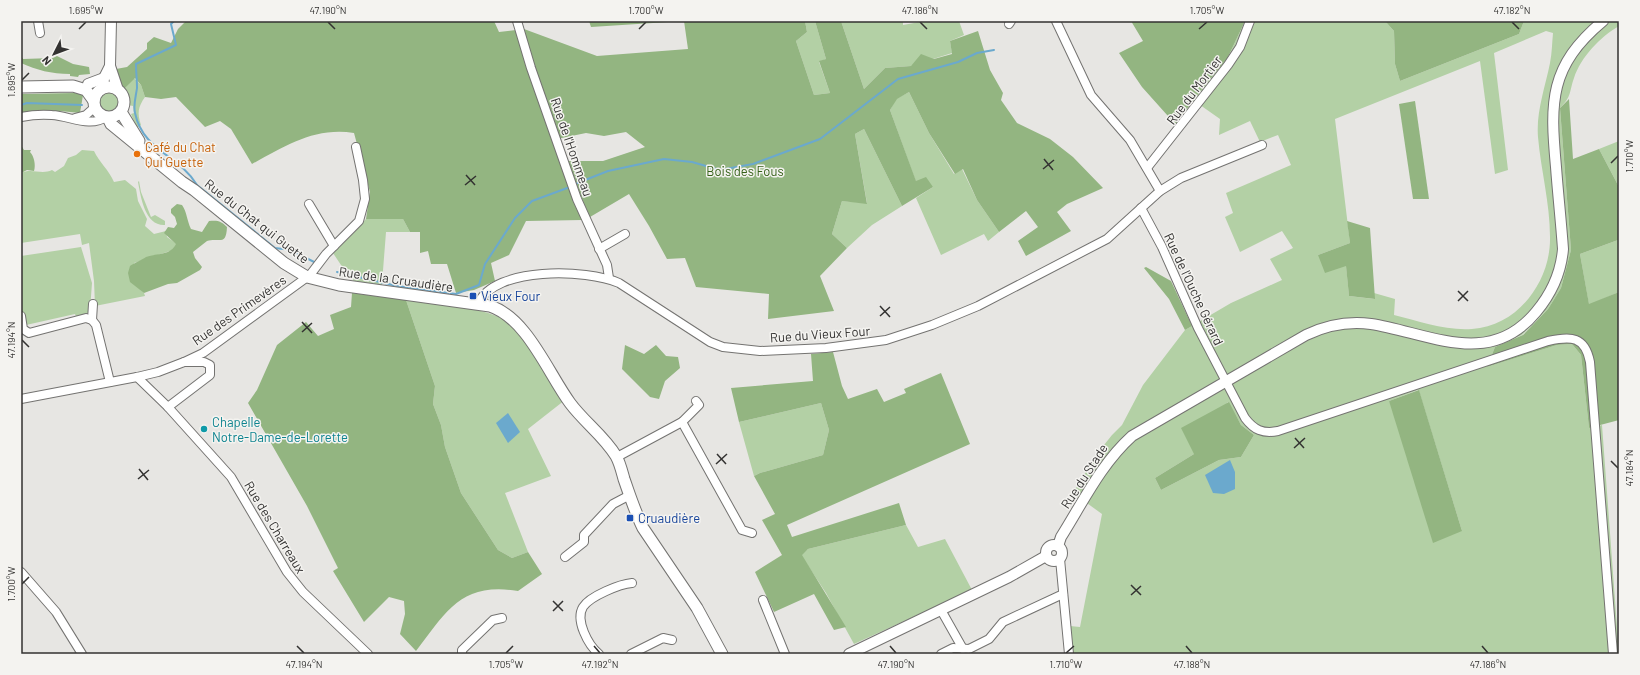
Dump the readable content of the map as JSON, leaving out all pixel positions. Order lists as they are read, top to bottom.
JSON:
{
  "streets": {
    "main road": ["Rue du Chat qui Guette", "Rue de la Cruaudière"],
    "street": [
      "Rue du Mortier",
      "Rue de l'Hommeau",
      "Rue de l'Ouche Gérard",
      "Rue des Primevères",
      "Rue du Vieux Four",
      "Rue du Stade",
      "Rue des Charreaux"
    ]
  },
  "crossings": [
    ["Rue de l'Hommeau", "Rue du Vieux Four"],
    ["Rue du Chat qui Guette", "Rue de la Cruaudière"],
    ["Rue du Chat qui Guette", "Rue des Primevères"],
    ["Rue de la Cruaudière", "Rue des Primevères"],
    ["Rue de la Cruaudière", "Rue du Vieux Four"],
    ["Rue de l'Ouche Gérard", "Rue du Vieux Four"],
    ["Rue de l'Ouche Gérard", "Rue du Stade"],
    ["Rue des Primevères", "Rue des Charreaux"]
  ],
  "parks": ["Bois des Fous"],
  "places": {
    "other": ["Café du Chat Qui Guette", "Chapelle Notre-Dame-de-Lorette"],
    "transit": ["Vieux Four", "Cruaudière"]
  },
  "north": "bottom left",
  "coordinates": [
    "1.695°W",
    "47.190°N",
    "1.700°W",
    "47.186°N",
    "1.705°W",
    "47.182°N",
    "1.710°W",
    "47.194°N",
    "47.184°N",
    "47.192°N",
    "47.188°N"
  ]
}
